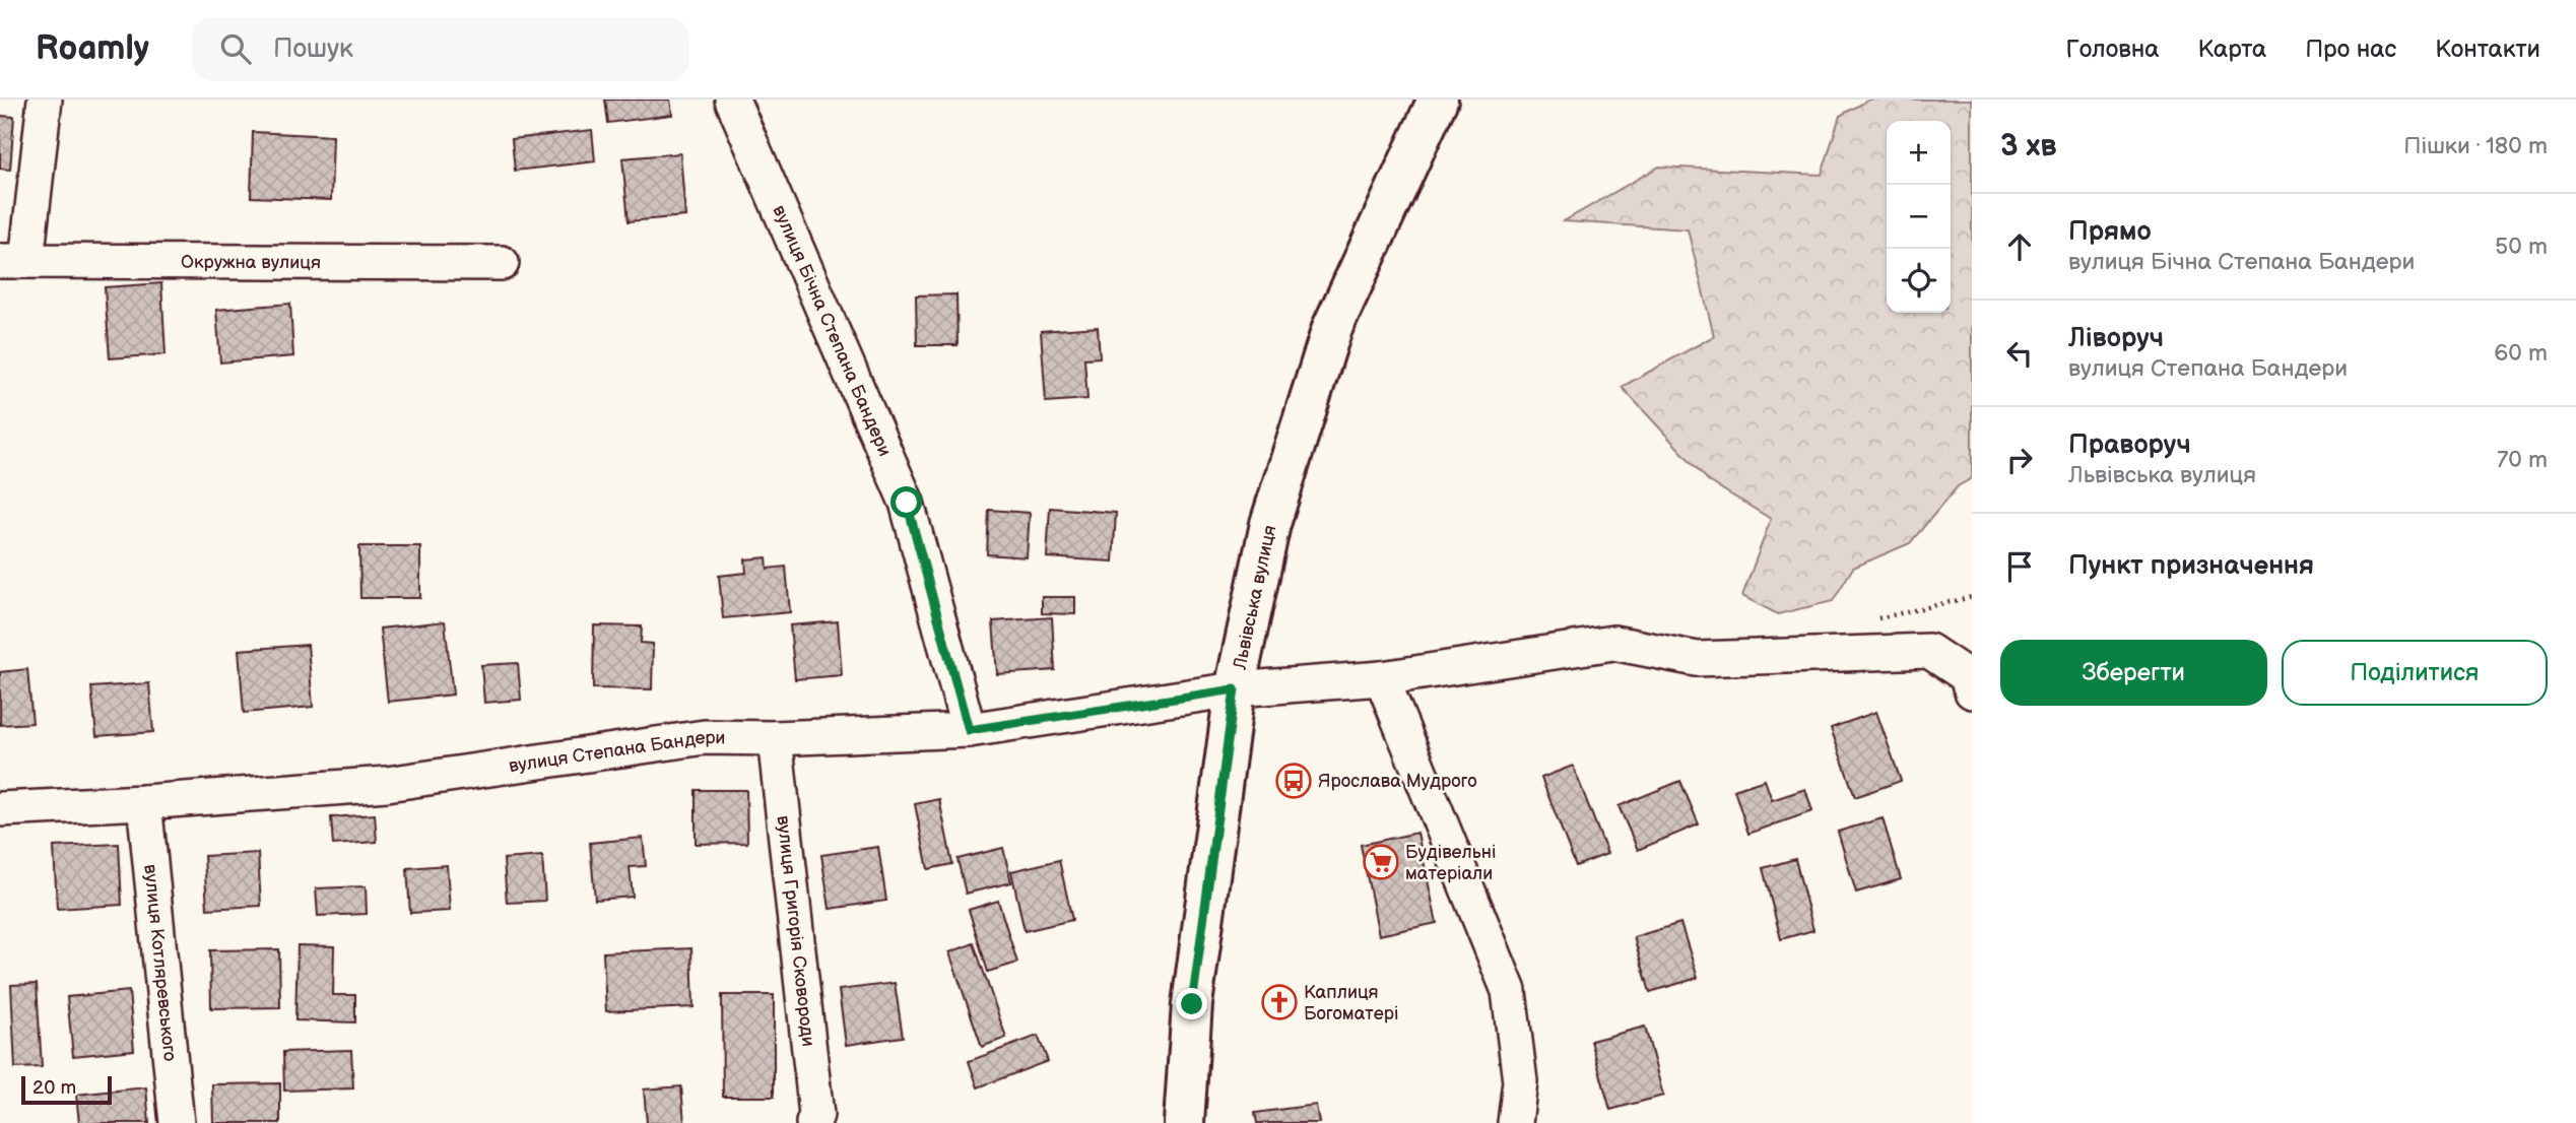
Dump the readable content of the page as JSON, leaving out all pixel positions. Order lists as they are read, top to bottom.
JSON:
{
  "streets": {
    "main road": ["Львівська вулиця"],
    "street": [
      "Окружна вулиця",
      "вулиця Бічна Степана Бандери",
      "вулиця Степана Бандери",
      "вулиця Григорія Сковороди",
      "вулиця Котляревського"
    ]
  },
  "crossings": [
    ["вулиця Бічна Степана Бандери", "вулиця Степана Бандери"],
    ["Львівська вулиця", "вулиця Степана Бандери"],
    ["вулиця Степана Бандери", "вулиця Григорія Сковороди"],
    ["вулиця Степана Бандери", "вулиця Котляревського"]
  ],
  "places": {
    "bus stop": ["Ярослава Мудрого"],
    "supermarket": ["Будівельні матеріали"],
    "church": ["Каплиця Богоматері"]
  },
  "scale_bar": "20 m",
  "page": {
    "header": "Roamly",
    "search": "Пошук",
    "nav": [
      "Головна",
      "Карта",
      "Про нас",
      "Контакти"
    ],
    "heading": ["3 хв", "Пішки · 180 m"],
    "map_buttons": ["+", "−"],
    "list": [
      ["Прямо", "вулиця Бічна Степана Бандери", "50 m"],
      ["Ліворуч", "вулиця Степана Бандери", "60 m"],
      ["Праворуч", "Львівська вулиця", "70 m"],
      "Пункт призначення"
    ],
    "buttons": ["Зберегти", "Поділитися"],
    "scale": "20 m"
  }
}
